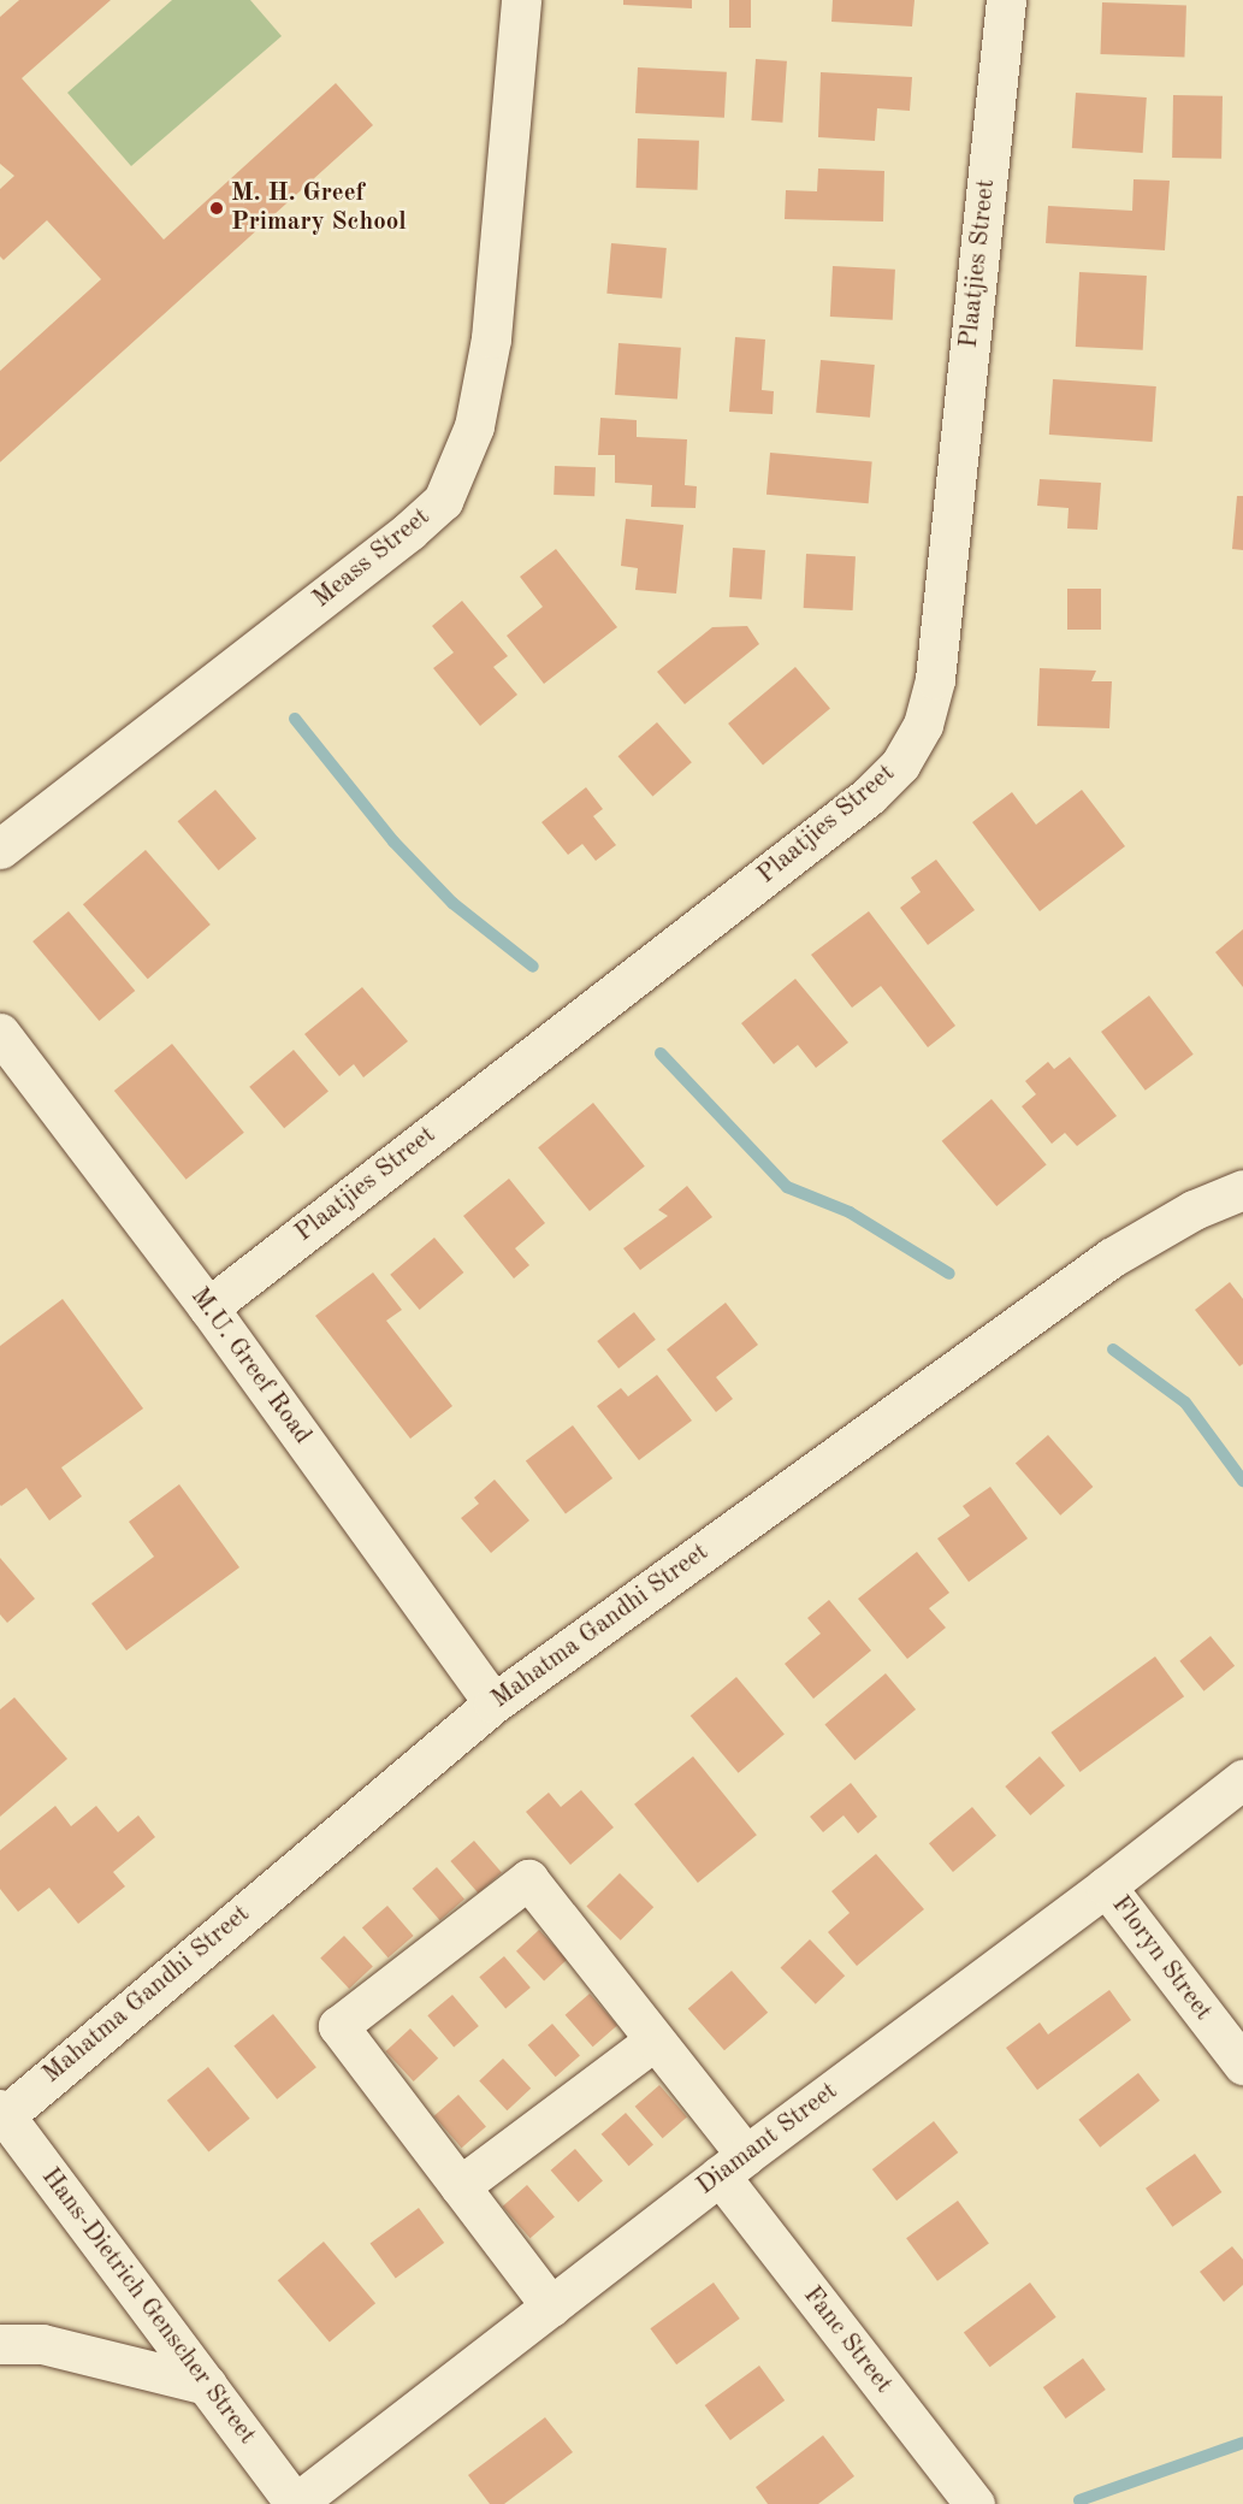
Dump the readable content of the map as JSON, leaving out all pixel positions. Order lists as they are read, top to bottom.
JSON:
{
  "streets": {
    "street": [
      "Plaatjies Street",
      "Meass Street",
      "M.U. Greef Road",
      "Mahatma Gandhi Street",
      "Floryn Street",
      "Diamant Street",
      "Hans-Dietrich Genscher Street",
      "Fanc Street"
    ]
  },
  "crossings": [
    ["Plaatjies Street", "M.U. Greef Road"],
    ["M.U. Greef Road", "Mahatma Gandhi Street"],
    ["Mahatma Gandhi Street", "Hans-Dietrich Genscher Street"],
    ["Floryn Street", "Diamant Street"],
    ["Diamant Street", "Hans-Dietrich Genscher Street"],
    ["Diamant Street", "Fanc Street"]
  ],
  "places": ["M. H. Greef Primary School"]
}
